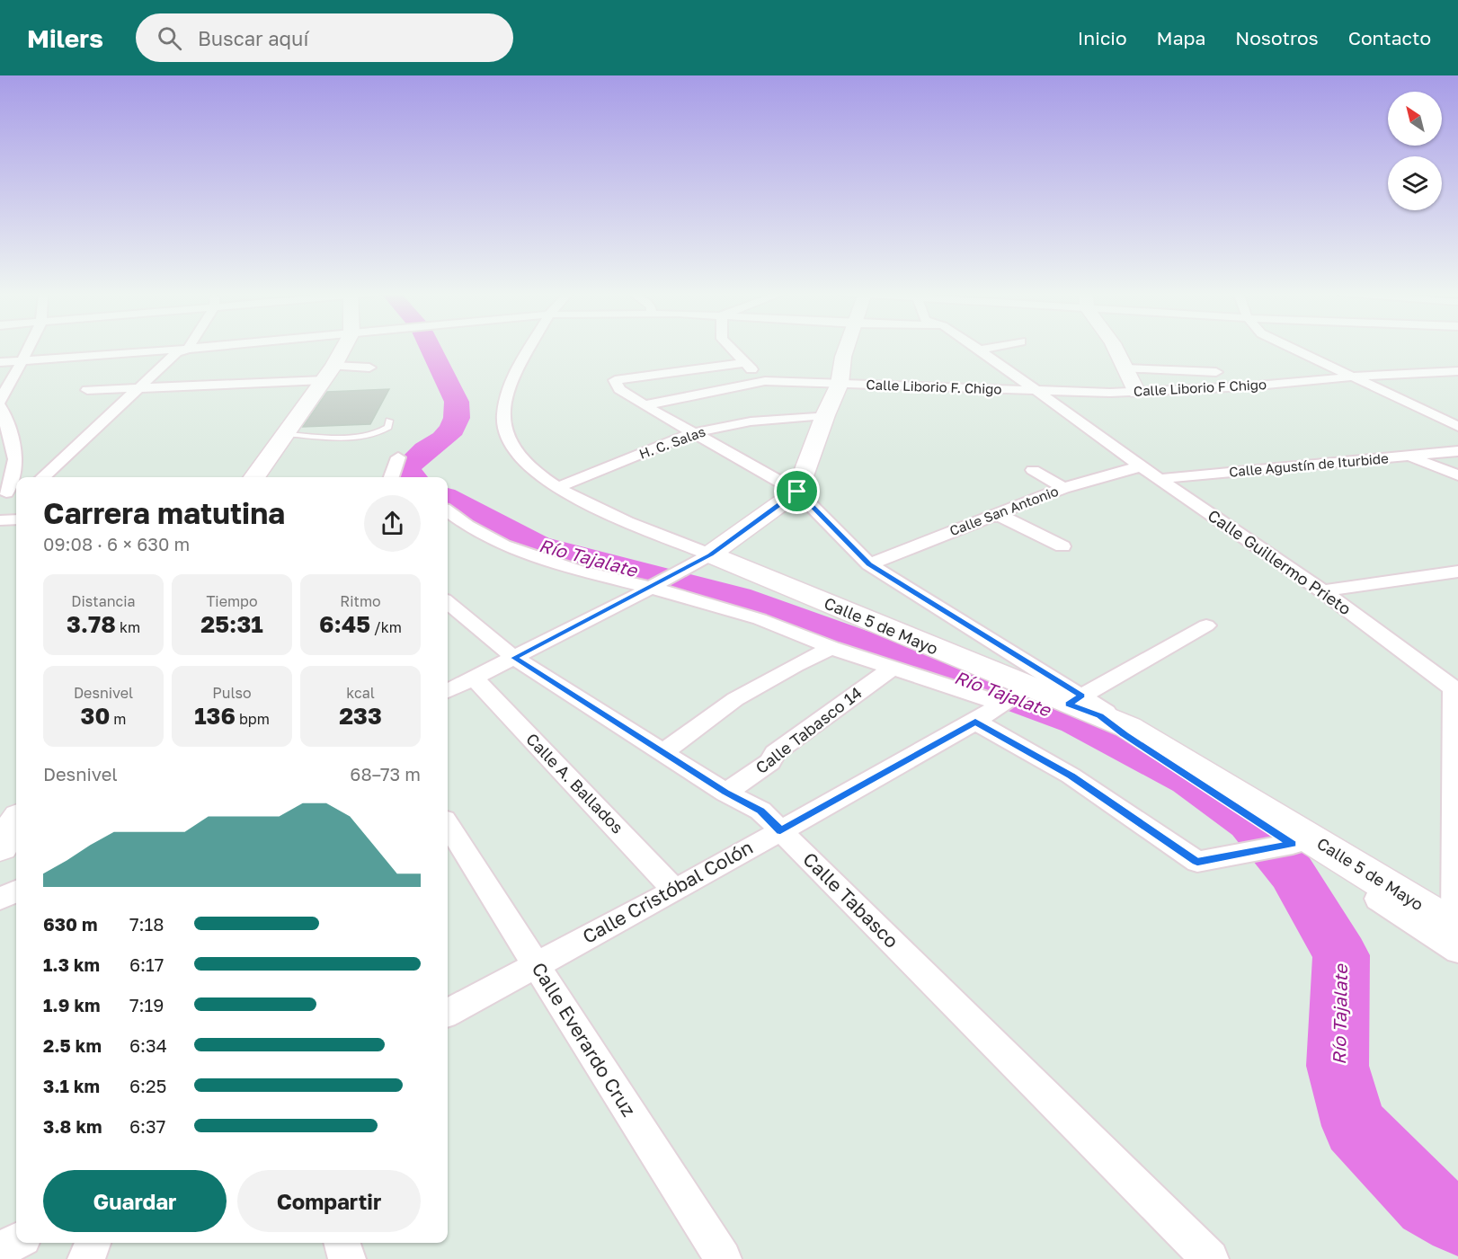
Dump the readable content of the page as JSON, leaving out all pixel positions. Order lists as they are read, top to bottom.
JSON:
{
  "streets": {
    "main road": ["Calle 5 de Mayo"],
    "street": [
      "Calle Liborio F. Chigo",
      "Calle Liborio F Chigo",
      "H. C. Salas",
      "Calle Agustín de Iturbide",
      "Calle San Antonio",
      "Calle Guillermo Prieto",
      "Calle Tabasco 14",
      "Calle A. Ballados",
      "Calle Cristóbal Colón",
      "Calle Tabasco",
      "Calle Everardo Cruz"
    ]
  },
  "crossings": [
    ["Calle Liborio F. Chigo", "Calle Liborio F Chigo"],
    ["Calle Liborio F. Chigo", "Calle Guillermo Prieto"],
    ["Calle Liborio F Chigo", "Calle Guillermo Prieto"],
    ["H. C. Salas", "Calle 5 de Mayo"],
    ["Calle Agustín de Iturbide", "Calle Guillermo Prieto"],
    ["Calle San Antonio", "Calle Guillermo Prieto"],
    ["Calle Guillermo Prieto", "Calle 5 de Mayo"],
    ["Calle 5 de Mayo", "Calle Tabasco 14"],
    ["Calle 5 de Mayo", "Calle Cristóbal Colón"],
    ["Calle Tabasco 14", "Calle Tabasco"],
    ["Calle A. Ballados", "Calle Cristóbal Colón"],
    ["Calle Cristóbal Colón", "Calle Tabasco"],
    ["Calle Cristóbal Colón", "Calle Everardo Cruz"]
  ],
  "water": ["Río Tajalate"],
  "north": "top left",
  "page": {
    "header": "Milers",
    "search": "Buscar aquí",
    "nav": [
      "Inicio",
      "Mapa",
      "Nosotros",
      "Contacto"
    ],
    "heading": ["Carrera matutina", "09:08 · 6 × 630 m"],
    "stats": [
      ["Distancia", "3.78 km"],
      ["Tiempo", "25:31"],
      ["Ritmo", "6:45 /km"],
      ["Desnivel", "30 m"],
      ["Pulso", "136 bpm"],
      ["kcal", "233"]
    ],
    "chart": ["Desnivel", "68–73 m"],
    "list": [
      {
        "name": "630 m",
        "note": "7:18"
      },
      {
        "name": "1.3 km",
        "note": "6:17"
      },
      {
        "name": "1.9 km",
        "note": "7:19"
      },
      {
        "name": "2.5 km",
        "note": "6:34"
      },
      {
        "name": "3.1 km",
        "note": "6:25"
      },
      {
        "name": "3.8 km",
        "note": "6:37"
      }
    ],
    "buttons": ["Guardar", "Compartir"]
  }
}
